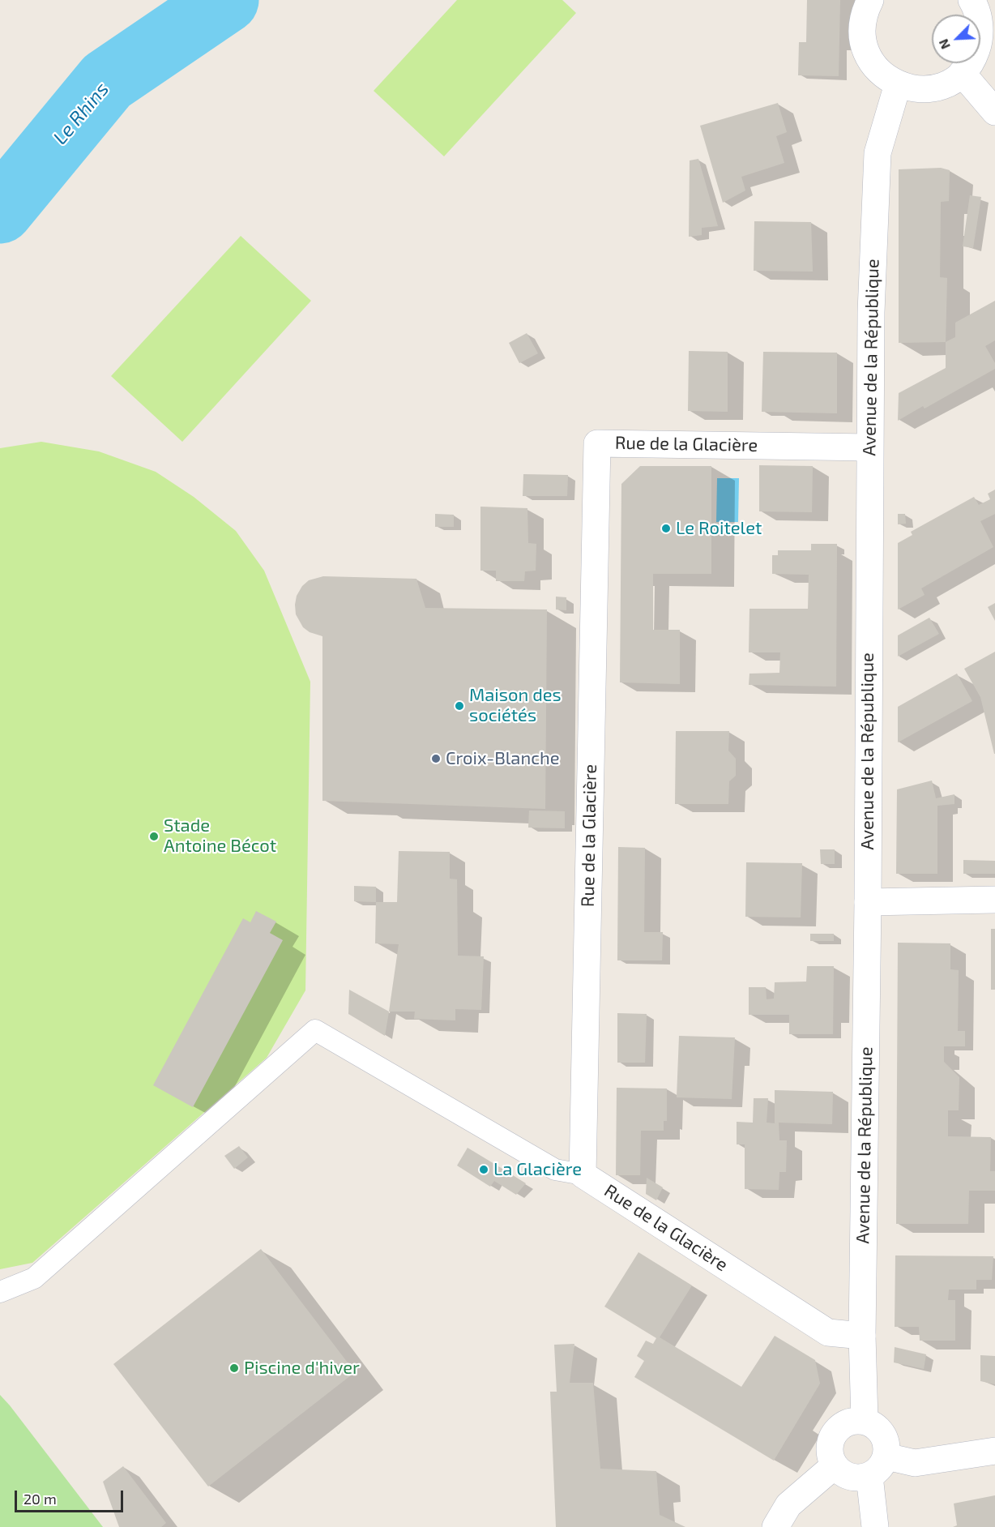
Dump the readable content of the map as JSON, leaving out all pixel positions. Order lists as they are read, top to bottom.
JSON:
{
  "streets": {
    "main road": ["Avenue de la République", "Rue de la Glacière"]
  },
  "crossings": [
    ["Avenue de la République", "Rue de la Glacière"]
  ],
  "water": ["Le Rhins"],
  "places": [
    "Le Roitelet",
    "Maison des sociétés",
    "Croix-Blanche",
    "Stade Antoine Bécot",
    "La Glacière",
    "Piscine d'hiver"
  ],
  "scale_bar": "20 m",
  "north": "bottom left"
}
